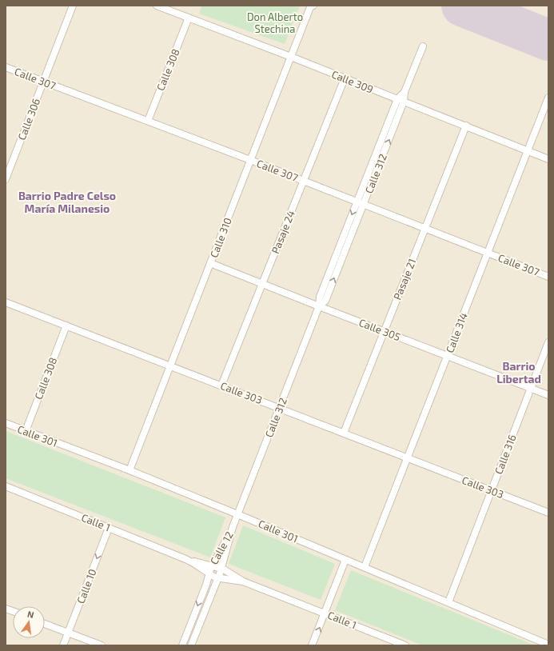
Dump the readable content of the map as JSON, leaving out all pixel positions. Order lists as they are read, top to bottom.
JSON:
{
  "streets": {
    "street": [
      "Calle 308",
      "Calle 307",
      "Calle 309",
      "Calle 306",
      "Calle 312",
      "Pasaje 24",
      "Calle 310",
      "Pasaje 21",
      "Calle 305",
      "Calle 314",
      "Calle 303",
      "Calle 301",
      "Calle 316",
      "Calle 1",
      "Calle 12",
      "Calle 10"
    ]
  },
  "crossings": [
    ["Calle 308", "Calle 307"],
    ["Calle 308", "Calle 309"],
    ["Calle 308", "Calle 303"],
    ["Calle 308", "Calle 301"],
    ["Calle 307", "Calle 306"],
    ["Calle 307", "Calle 312"],
    ["Calle 307", "Pasaje 24"],
    ["Calle 307", "Calle 310"],
    ["Calle 307", "Pasaje 21"],
    ["Calle 307", "Calle 314"],
    ["Calle 309", "Calle 312"],
    ["Calle 309", "Pasaje 24"],
    ["Calle 309", "Calle 310"],
    ["Calle 309", "Pasaje 21"],
    ["Calle 309", "Calle 314"],
    ["Calle 312", "Calle 305"],
    ["Calle 312", "Calle 303"],
    ["Calle 312", "Calle 301"],
    ["Calle 312", "Calle 12"],
    ["Pasaje 24", "Calle 305"],
    ["Pasaje 24", "Calle 303"],
    ["Calle 310", "Calle 305"],
    ["Calle 310", "Calle 303"],
    ["Calle 310", "Calle 301"],
    ["Pasaje 21", "Calle 305"],
    ["Pasaje 21", "Calle 303"],
    ["Calle 305", "Calle 314"],
    ["Calle 305", "Calle 316"],
    ["Calle 314", "Calle 303"],
    ["Calle 314", "Calle 301"],
    ["Calle 303", "Calle 316"],
    ["Calle 301", "Calle 316"],
    ["Calle 1", "Calle 12"],
    ["Calle 1", "Calle 10"]
  ],
  "one_way": ["Calle 10"],
  "districts": ["Barrio Padre Celso María Milanesio", "Barrio Libertad"],
  "parks": ["Don Alberto Stechina"],
  "north": "top"
}
